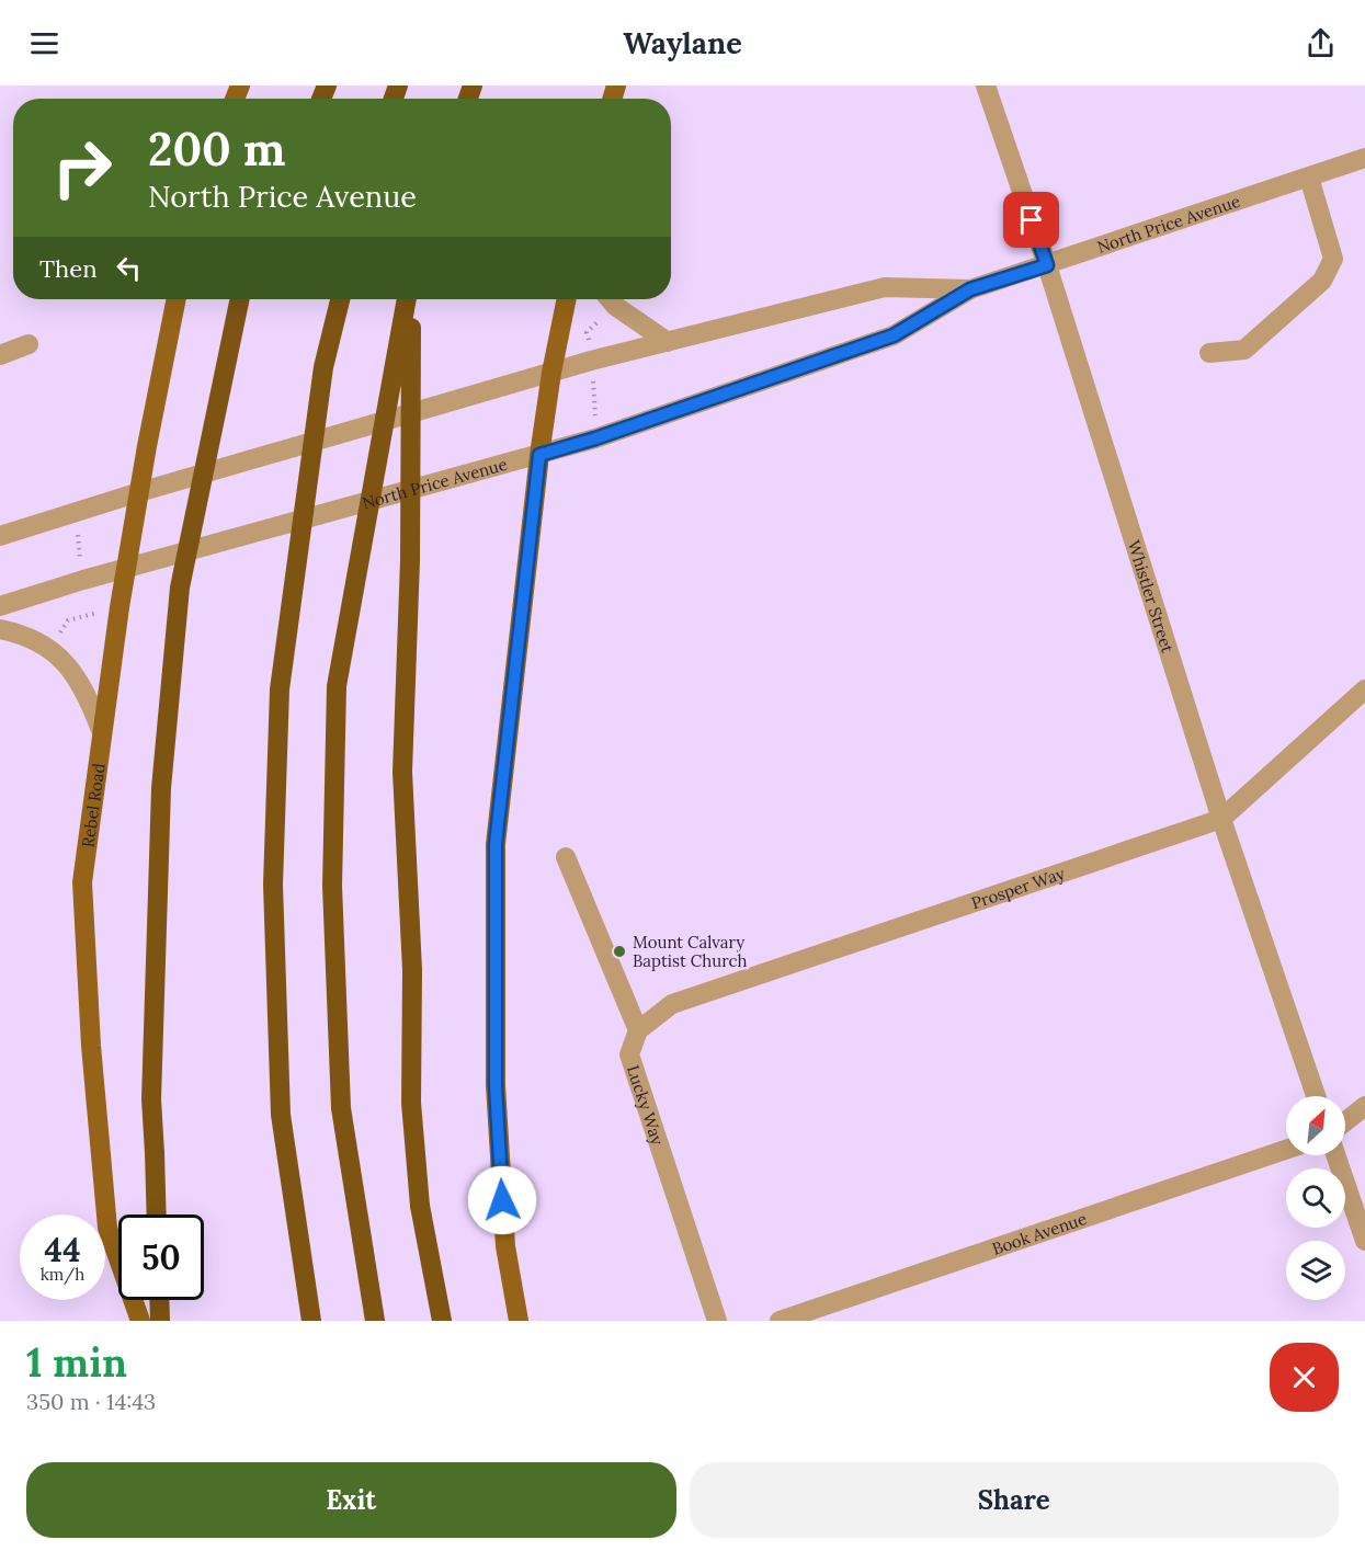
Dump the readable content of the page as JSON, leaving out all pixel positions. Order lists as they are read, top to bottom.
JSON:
{
  "streets": {
    "main road": ["Rebel Road"],
    "street": [
      "North Price Avenue",
      "Whistler Street",
      "Prosper Way",
      "Lucky Way",
      "Book Avenue"
    ]
  },
  "crossings": [
    ["North Price Avenue", "Whistler Street"],
    ["North Price Avenue", "Rebel Road"],
    ["Whistler Street", "Prosper Way"],
    ["Prosper Way", "Lucky Way"]
  ],
  "places": ["Mount Calvary Baptist Church"],
  "north": "top right",
  "page": {
    "header": "Waylane",
    "turn": ["200 m", "North Price Avenue"],
    "then": "Then",
    "speed": "44 km/h",
    "limit": "50",
    "heading": ["1 min", "350 m · 14:43"],
    "buttons": ["Exit", "Share"]
  }
}
